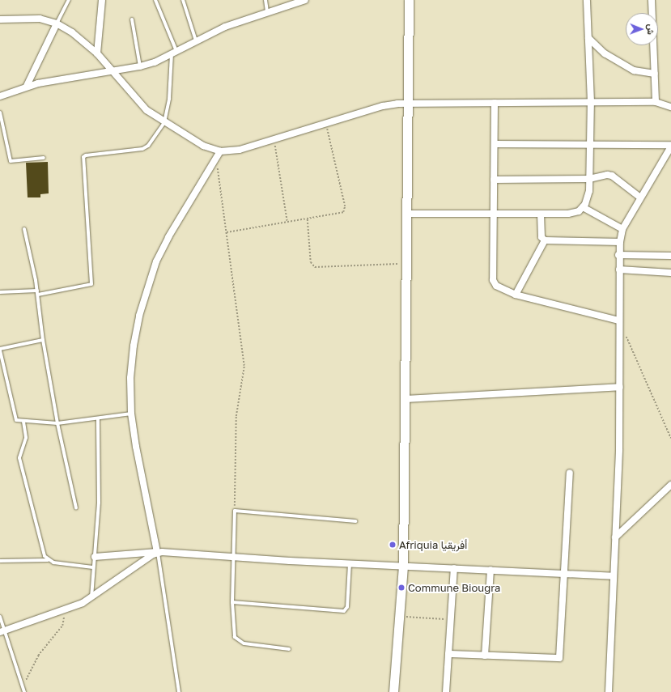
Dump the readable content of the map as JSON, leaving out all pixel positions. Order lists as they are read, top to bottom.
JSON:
{
  "places": ["Afriquia أفريقيا", "Commune Biougra"],
  "north": "right"
}
